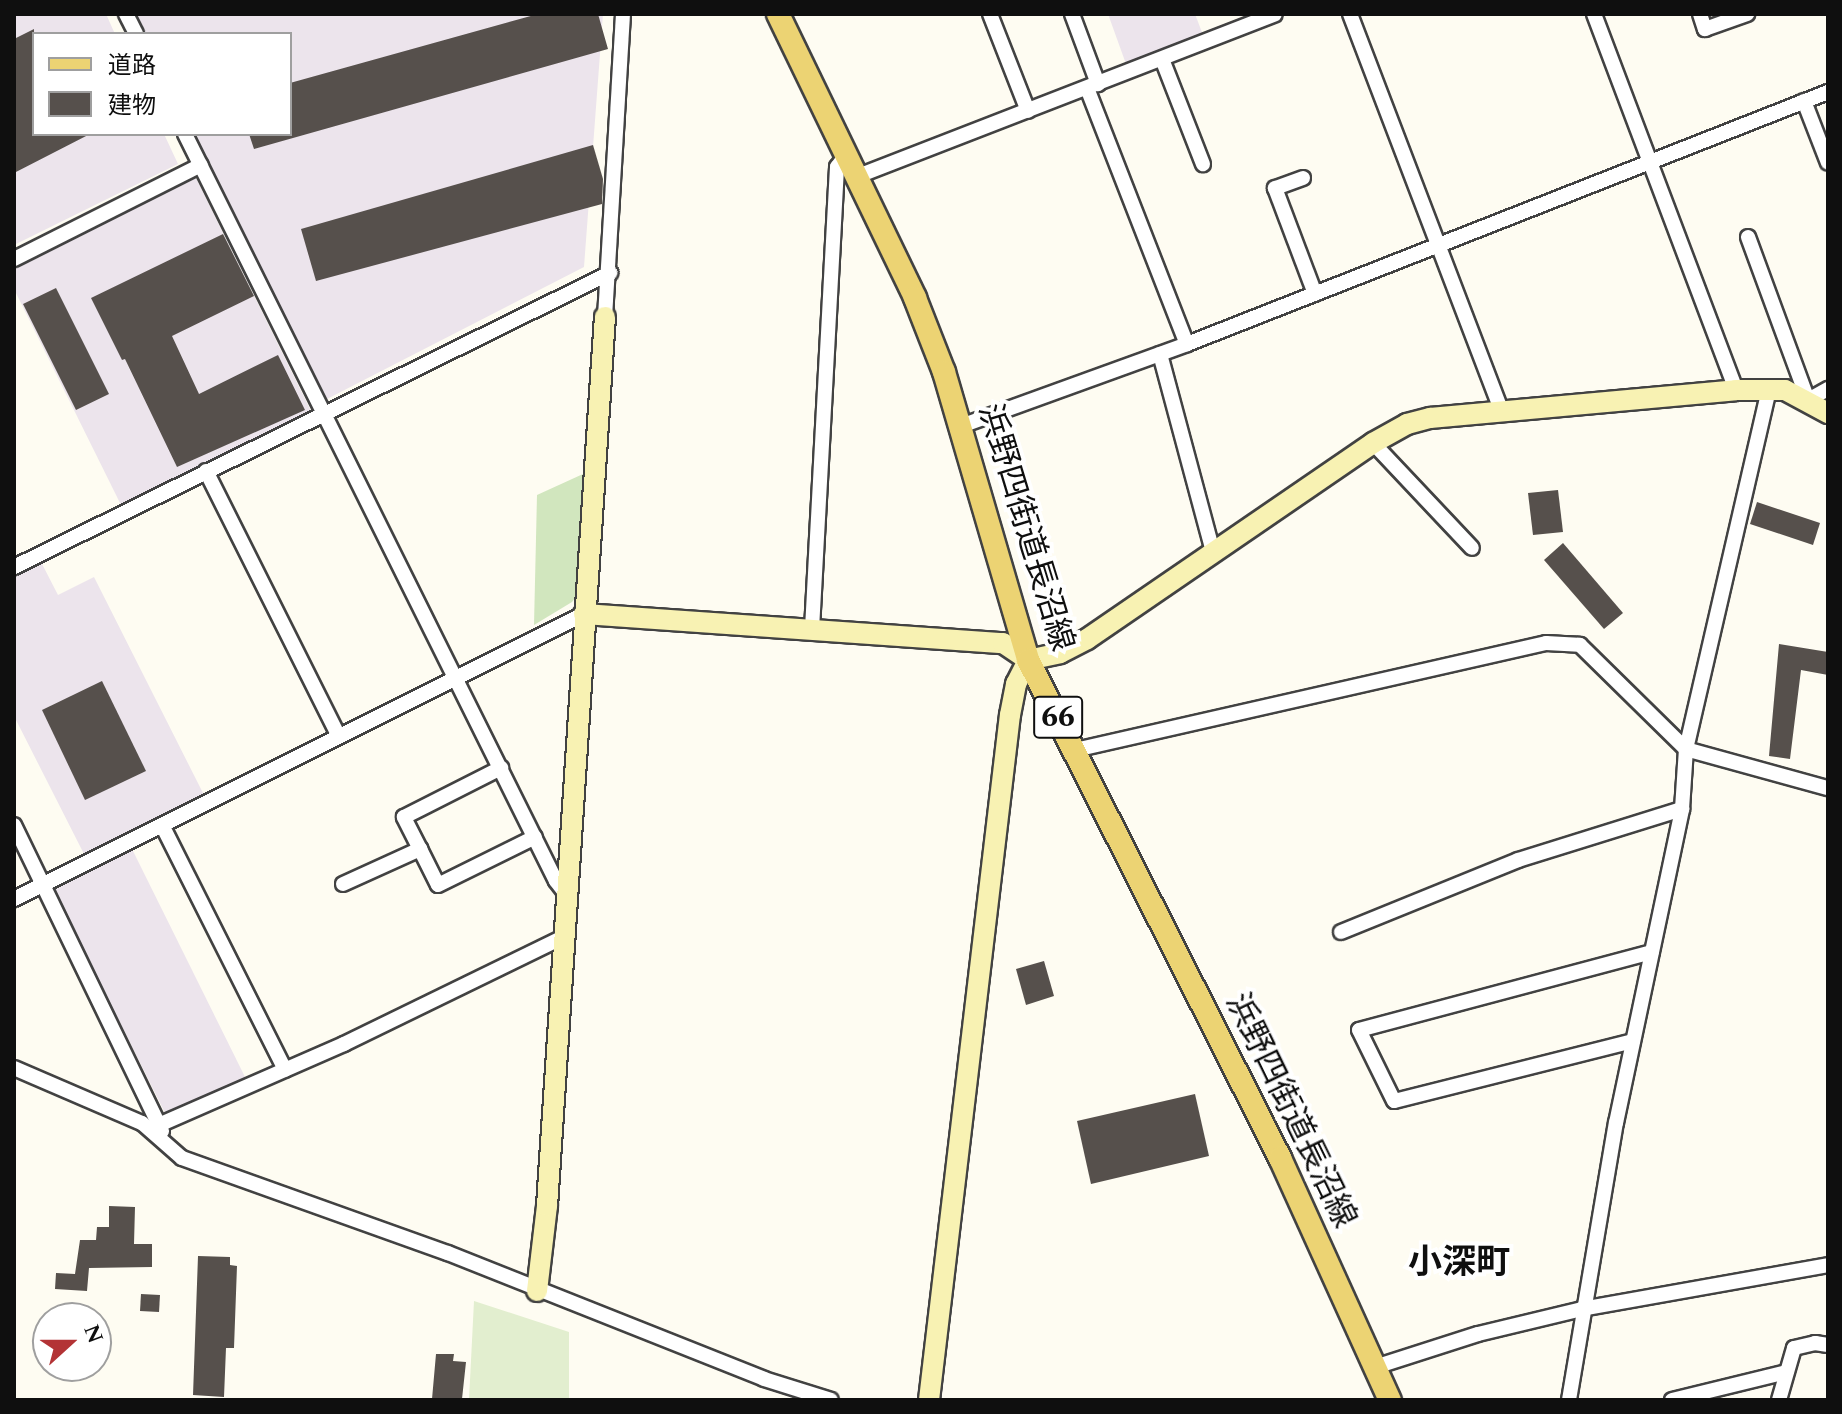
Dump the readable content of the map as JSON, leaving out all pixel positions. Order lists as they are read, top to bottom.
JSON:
{
  "streets": {
    "main road": ["浜野四街道長沼線", "66"]
  },
  "districts": ["小深町"],
  "legend": ["道路", "建物"],
  "north": "right"
}
